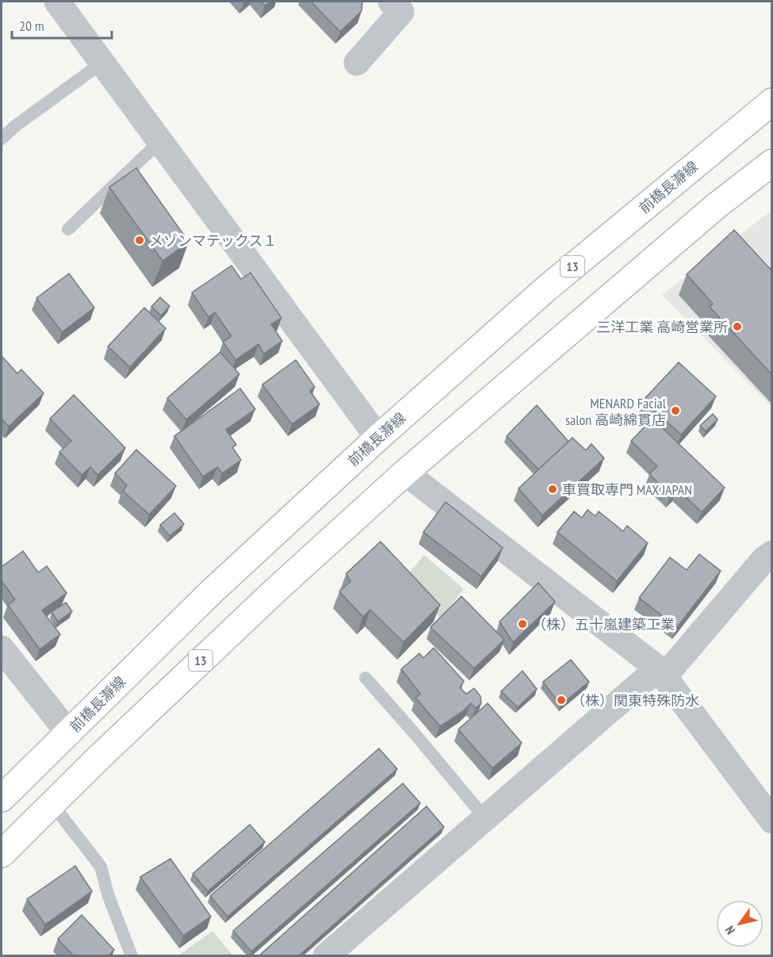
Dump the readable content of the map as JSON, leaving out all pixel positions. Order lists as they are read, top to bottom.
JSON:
{
  "streets": {
    "main road": ["前橋長瀞線", "13"]
  },
  "places": [
    "メゾンマテックス１",
    "三洋工業 高崎営業所",
    "MENARD Facial salon 高崎綿貫店",
    "車買取専門 MAX JAPAN",
    "（株）五十嵐建築工業",
    "（株）関東特殊防水"
  ],
  "scale_bar": "20 m",
  "north": "bottom left"
}
